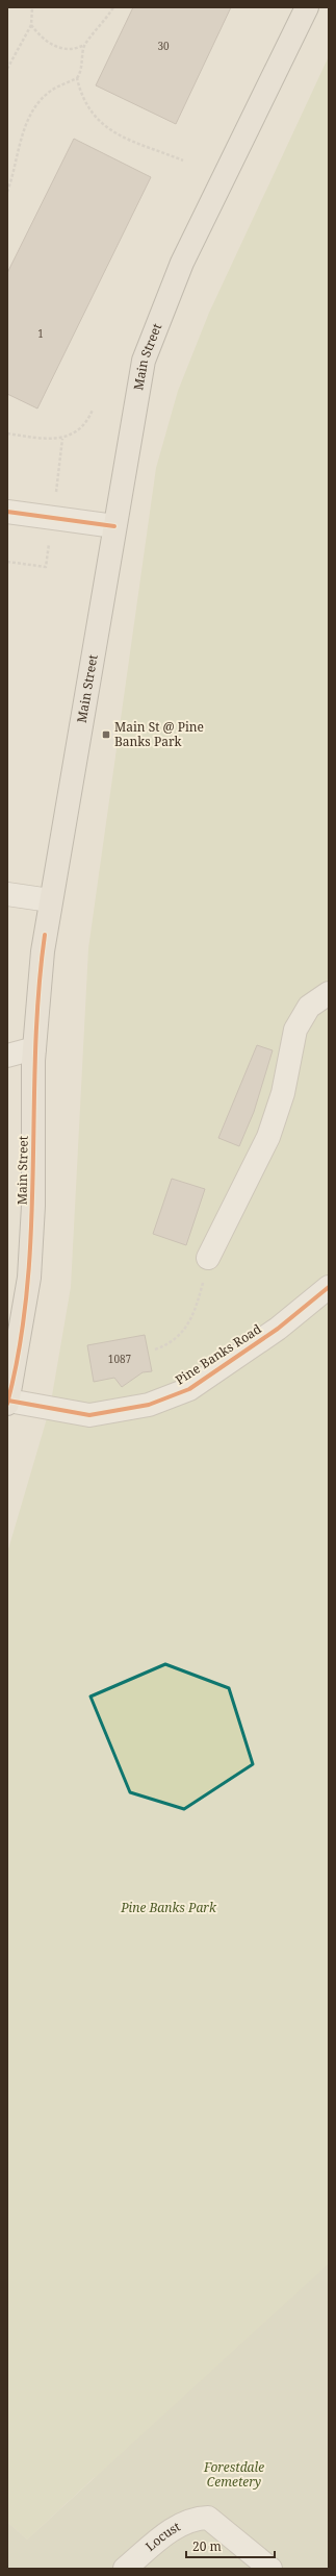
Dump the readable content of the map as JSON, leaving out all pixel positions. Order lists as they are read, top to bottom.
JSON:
{
  "streets": {
    "main road": ["Main Street"],
    "street": ["Pine Banks Road", "Locust"]
  },
  "crossings": [
    ["Main Street", "Pine Banks Road"]
  ],
  "parks": ["Pine Banks Park", "Forestdale Cemetery"],
  "places": {
    "transit": ["Main St @ Pine Banks Park"]
  },
  "house_numbers": ["30", "1", "1087"],
  "scale_bar": "20 m"
}
